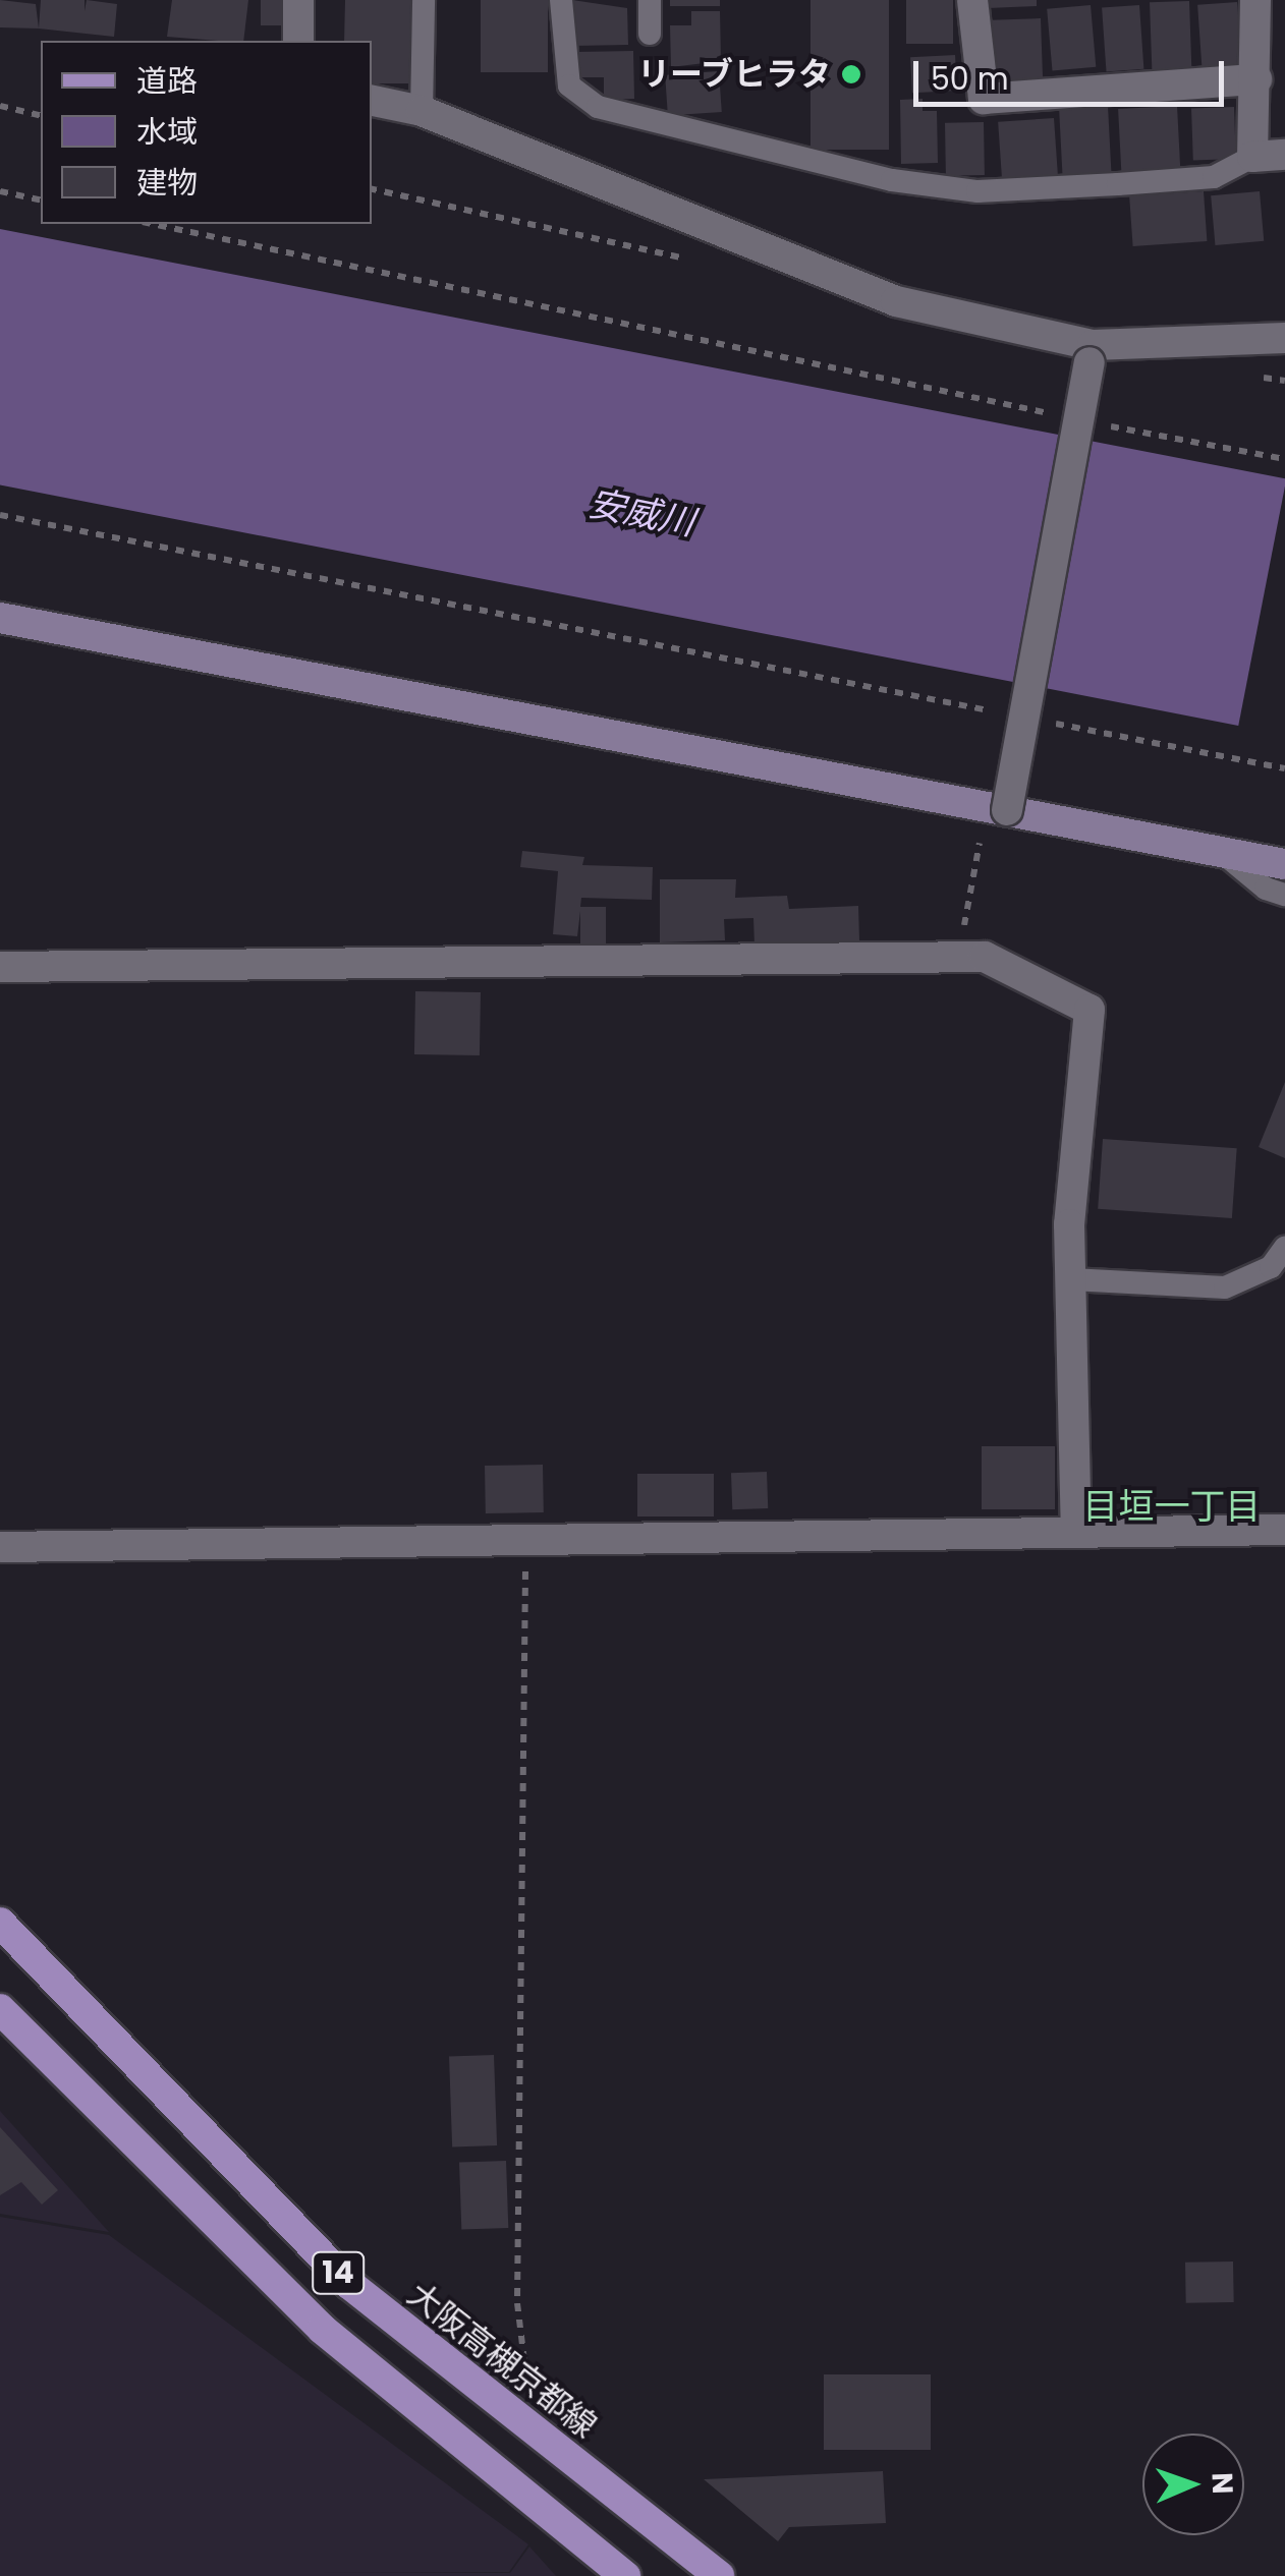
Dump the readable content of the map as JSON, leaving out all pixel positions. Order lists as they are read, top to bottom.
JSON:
{
  "streets": {
    "main road": ["14", "大阪高槻京都線"]
  },
  "districts": ["目垣一丁目"],
  "water": ["安威川"],
  "places": ["リーブヒラタ"],
  "legend": ["道路", "水域", "建物"],
  "scale_bar": "50 m",
  "north": "right"
}
